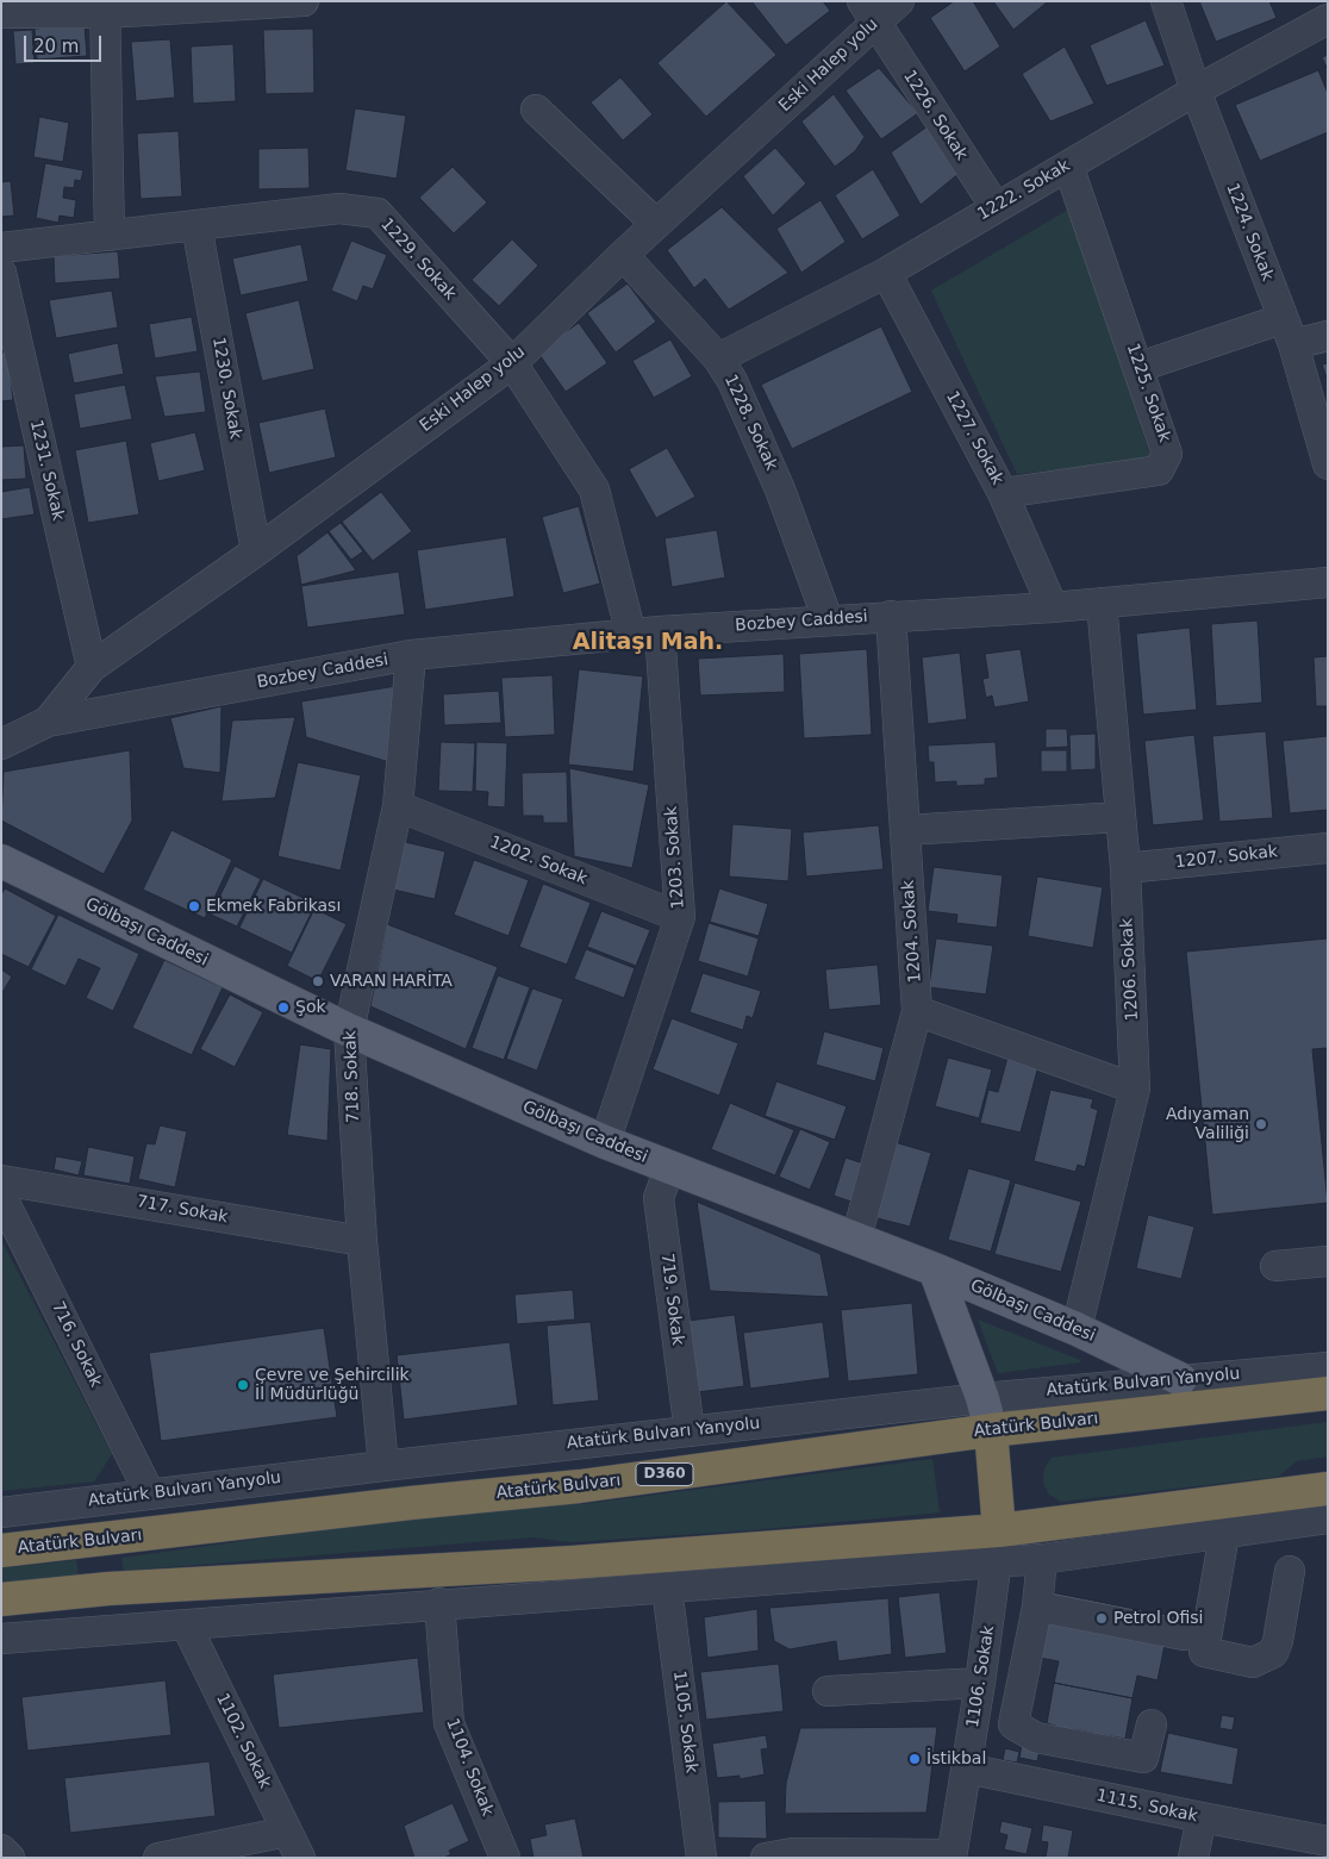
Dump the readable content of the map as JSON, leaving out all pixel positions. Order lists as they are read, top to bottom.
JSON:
{
  "streets": {
    "highway": ["Atatürk Bulvarı", "D360"],
    "main road": ["Gölbaşı Caddesi"],
    "street": [
      "Eski Halep yolu",
      "1226. Sokak",
      "1222. Sokak",
      "1224. Sokak",
      "1229. Sokak",
      "1230. Sokak",
      "1225. Sokak",
      "1228. Sokak",
      "1227. Sokak",
      "1231. Sokak",
      "Bozbey Caddesi",
      "1203. Sokak",
      "1207. Sokak",
      "1202. Sokak",
      "1204. Sokak",
      "1206. Sokak",
      "718. Sokak",
      "717. Sokak",
      "719. Sokak",
      "716. Sokak",
      "Atatürk Bulvarı Yanyolu",
      "1106. Sokak",
      "1105. Sokak",
      "1102. Sokak",
      "1104. Sokak",
      "1115. Sokak"
    ]
  },
  "crossings": [
    ["Eski Halep yolu", "1226. Sokak"],
    ["Eski Halep yolu", "1229. Sokak"],
    ["Eski Halep yolu", "1230. Sokak"],
    ["Eski Halep yolu", "1228. Sokak"],
    ["Eski Halep yolu", "1231. Sokak"],
    ["Eski Halep yolu", "Bozbey Caddesi"],
    ["1226. Sokak", "1222. Sokak"],
    ["1222. Sokak", "1224. Sokak"],
    ["1222. Sokak", "1225. Sokak"],
    ["1222. Sokak", "1228. Sokak"],
    ["1222. Sokak", "1227. Sokak"],
    ["1229. Sokak", "1230. Sokak"],
    ["1229. Sokak", "Bozbey Caddesi"],
    ["1225. Sokak", "1227. Sokak"],
    ["1228. Sokak", "Bozbey Caddesi"],
    ["1227. Sokak", "Bozbey Caddesi"],
    ["Bozbey Caddesi", "1203. Sokak"],
    ["Bozbey Caddesi", "1204. Sokak"],
    ["Bozbey Caddesi", "1206. Sokak"],
    ["Bozbey Caddesi", "718. Sokak"],
    ["1203. Sokak", "1202. Sokak"],
    ["1203. Sokak", "Gölbaşı Caddesi"],
    ["1207. Sokak", "1206. Sokak"],
    ["1202. Sokak", "718. Sokak"],
    ["1204. Sokak", "Gölbaşı Caddesi"],
    ["Gölbaşı Caddesi", "1206. Sokak"],
    ["Gölbaşı Caddesi", "718. Sokak"],
    ["Gölbaşı Caddesi", "719. Sokak"],
    ["Gölbaşı Caddesi", "Atatürk Bulvarı Yanyolu"],
    ["718. Sokak", "717. Sokak"],
    ["718. Sokak", "Atatürk Bulvarı Yanyolu"],
    ["719. Sokak", "Atatürk Bulvarı Yanyolu"],
    ["716. Sokak", "Atatürk Bulvarı Yanyolu"],
    ["1106. Sokak", "1115. Sokak"]
  ],
  "districts": ["Alitaşı Mah."],
  "places": [
    "Ekmek Fabrikası",
    "VARAN HARİTA",
    "Şok",
    "Adıyaman Valiliği",
    "Çevre ve Şehircilik İl Müdürlüğü",
    "Petrol Ofisi",
    "İstikbal"
  ],
  "scale_bar": "20 m"
}
